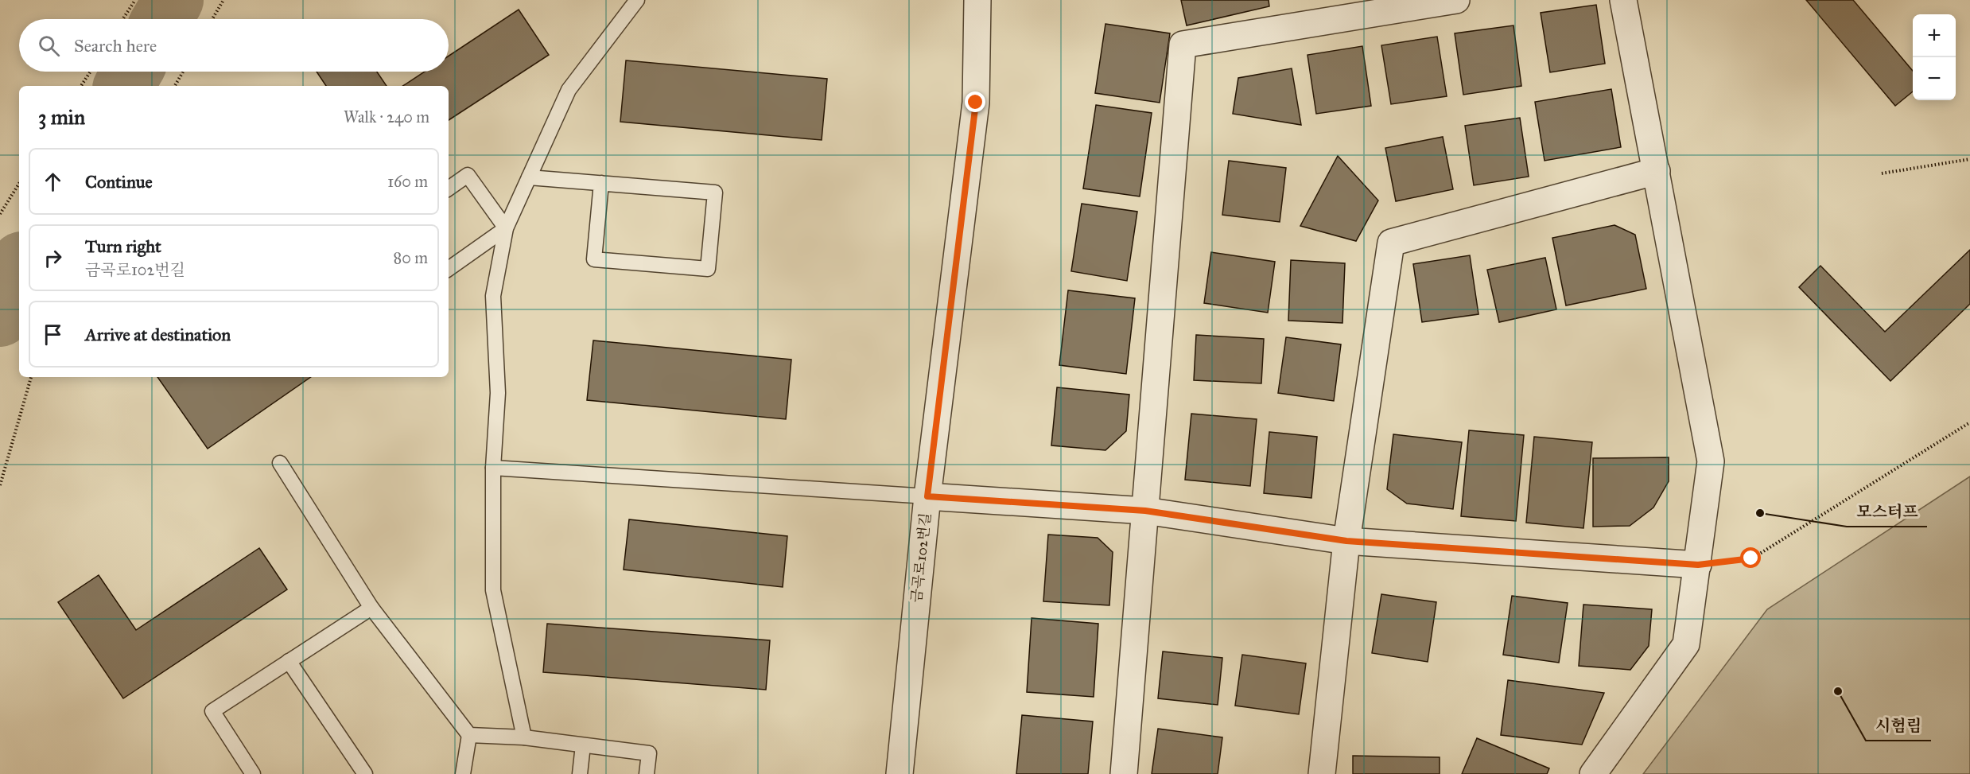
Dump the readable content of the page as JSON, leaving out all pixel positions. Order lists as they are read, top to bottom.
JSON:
{
  "streets": {
    "street": ["금곡로102번길"]
  },
  "places": ["모스터프", "시험림"],
  "page": {
    "map_buttons": ["+", "−"],
    "search": "Search here",
    "heading": ["3 min", "Walk · 240 m"],
    "list": [
      ["Continue", "160 m"],
      ["Turn right", "금곡로102번길", "80 m"],
      "Arrive at destination"
    ]
  }
}
